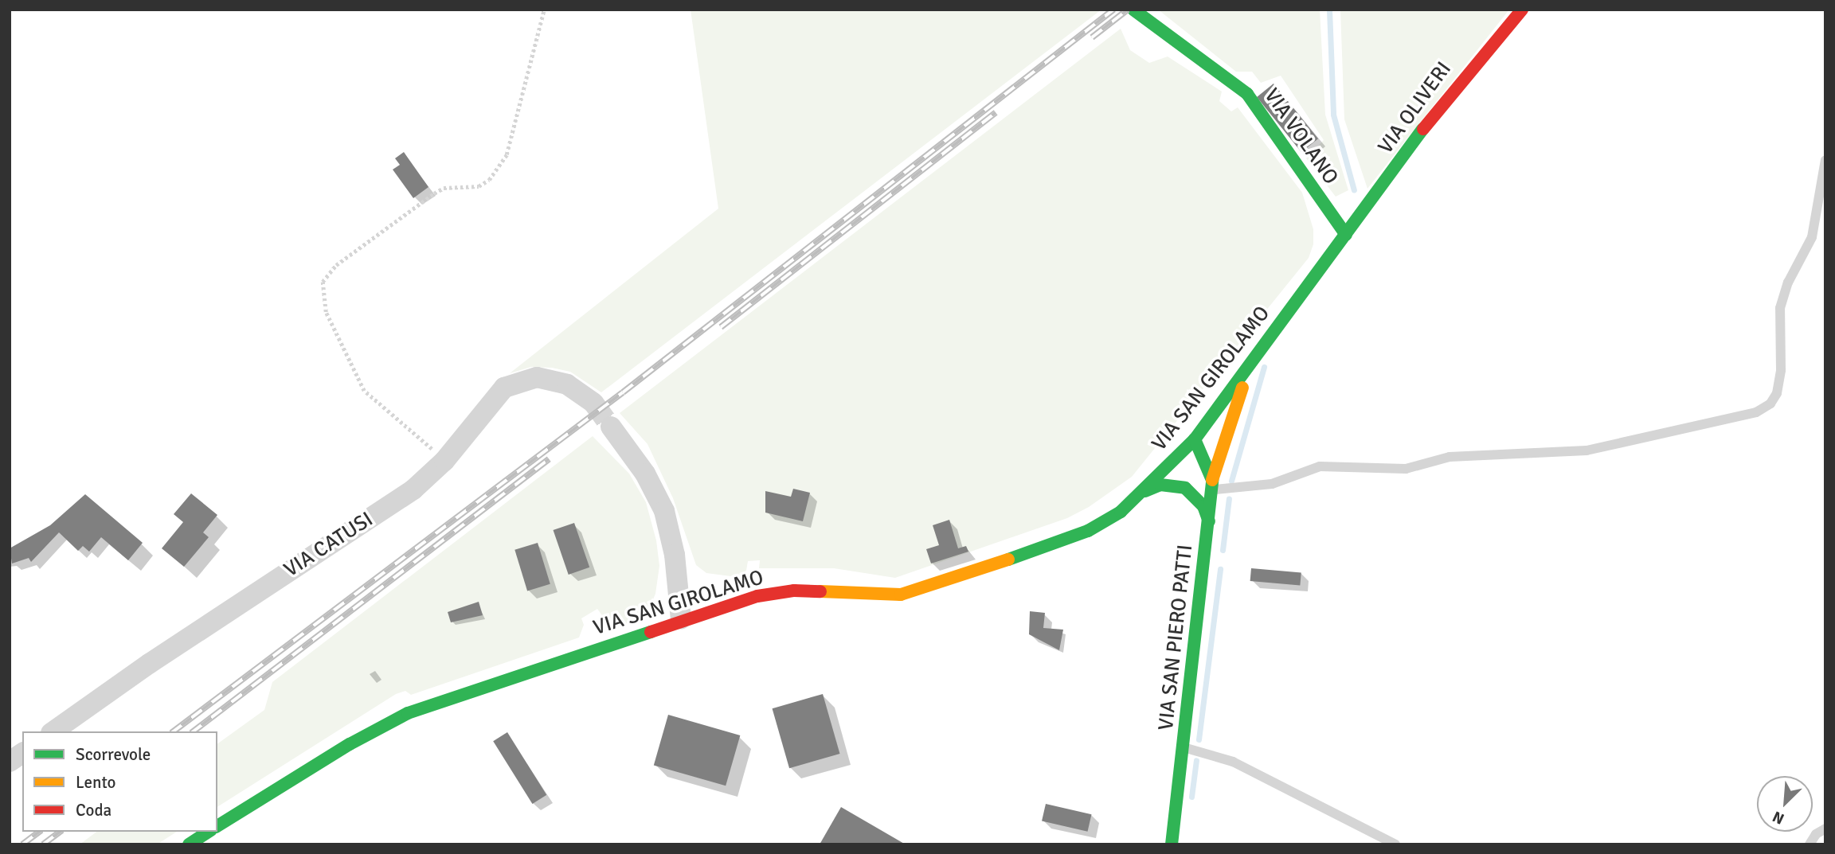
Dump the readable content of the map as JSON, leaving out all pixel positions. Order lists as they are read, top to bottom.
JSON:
{
  "streets": {
    "street": [
      "VIA OLIVERI",
      "VIA VOLANO",
      "VIA SAN GIROLAMO",
      "VIA CATUSI",
      "VIA SAN PIERO PATTI"
    ]
  },
  "crossings": [
    ["VIA OLIVERI", "VIA VOLANO"],
    ["VIA OLIVERI", "VIA SAN GIROLAMO"],
    ["VIA VOLANO", "VIA SAN GIROLAMO"],
    ["VIA SAN GIROLAMO", "VIA SAN PIERO PATTI"]
  ],
  "legend": ["Scorrevole", "Lento", "Coda"],
  "north": "bottom left"
}
